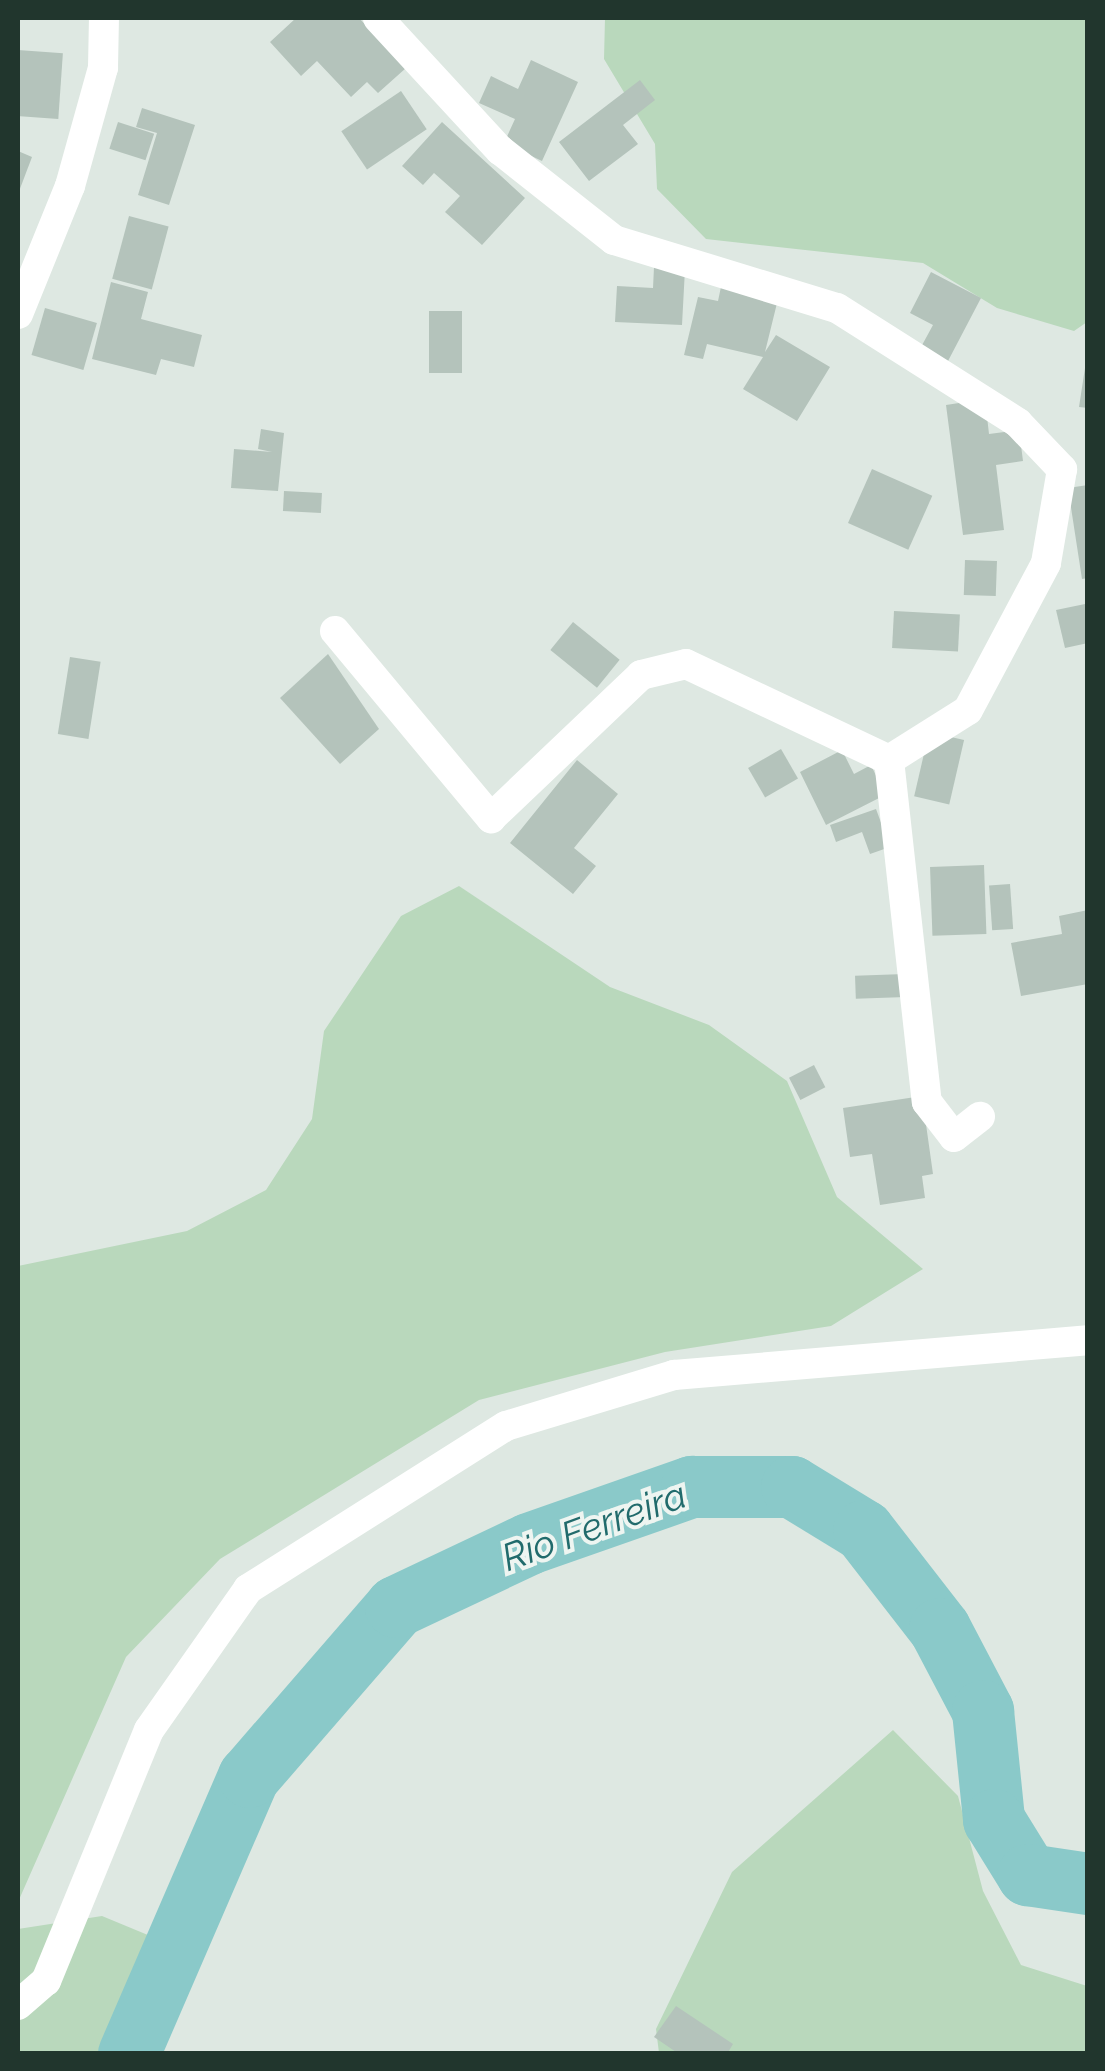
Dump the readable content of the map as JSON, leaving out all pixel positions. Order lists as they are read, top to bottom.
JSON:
{
  "water": ["Rio Ferreira"]
}
